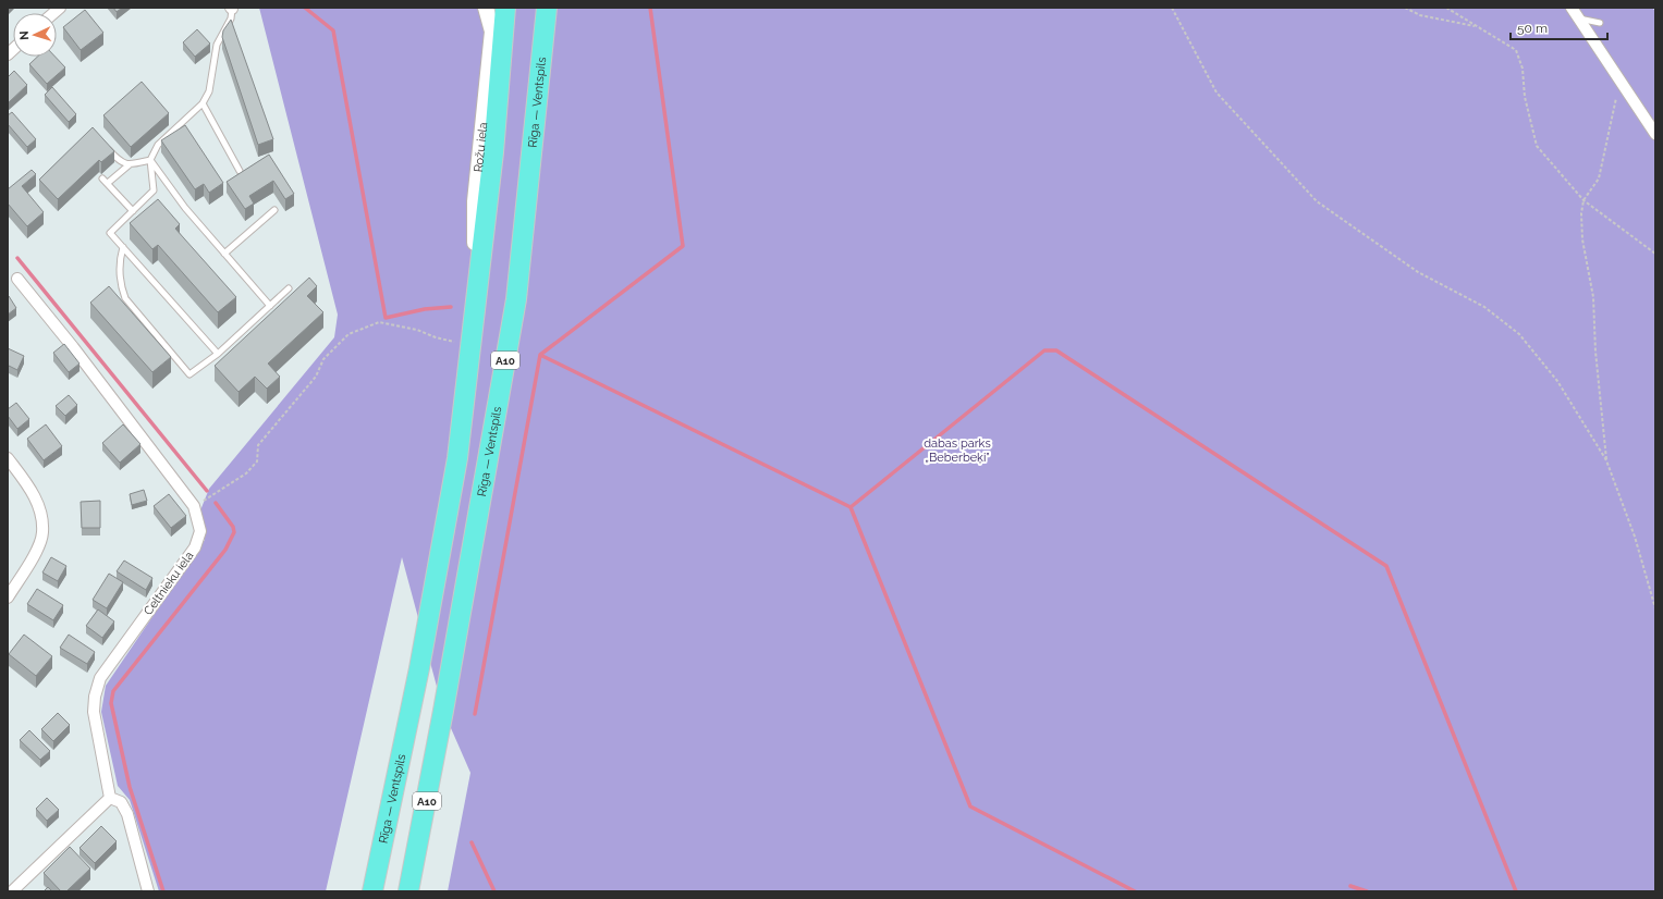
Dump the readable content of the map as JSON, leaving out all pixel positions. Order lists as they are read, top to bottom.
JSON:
{
  "streets": {
    "highway": ["Rīga — Ventspils", "A10"],
    "street": ["Rožu iela", "Celtnieku iela"]
  },
  "crossings": [
    ["Rīga — Ventspils", "Rožu iela"]
  ],
  "parks": ["dabas parks „Beberbeķi”"],
  "scale_bar": "50 m",
  "north": "left"
}
